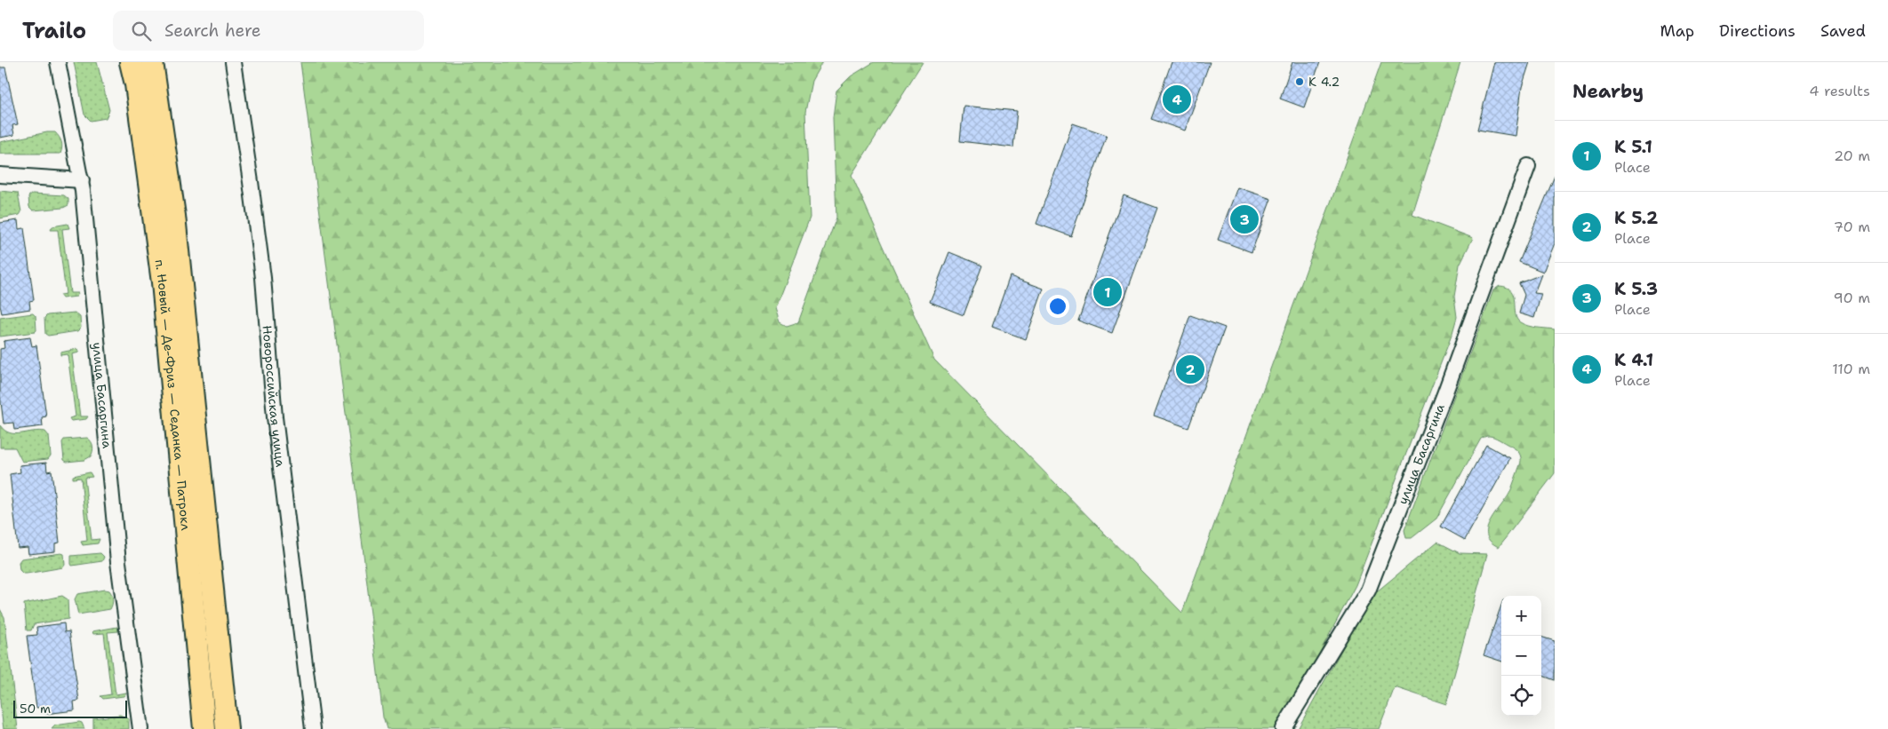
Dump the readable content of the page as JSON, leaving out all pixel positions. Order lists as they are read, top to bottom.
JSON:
{
  "streets": {
    "highway": ["п. Новый — Де-Фриз — Седанка — Патрокл"],
    "street": ["улица Басаргина", "Новороссийская улица"]
  },
  "places": ["К 4.2"],
  "scale_bar": "50 m",
  "page": {
    "header": "Trailo",
    "search": "Search here",
    "nav": ["Map", "Directions", "Saved"],
    "heading": ["Nearby", "4 results"],
    "pins": [
      "4",
      "3",
      "1",
      "2"
    ],
    "list": [
      {
        "mark": "1",
        "name": "К 5.1",
        "note": "Place",
        "value": "20 m"
      },
      {
        "mark": "2",
        "name": "К 5.2",
        "note": "Place",
        "value": "70 m"
      },
      {
        "mark": "3",
        "name": "К 5.3",
        "note": "Place",
        "value": "90 m"
      },
      {
        "mark": "4",
        "name": "К 4.1",
        "note": "Place",
        "value": "110 m"
      }
    ],
    "map_buttons": ["+", "−"],
    "scale": "50 m"
  }
}
